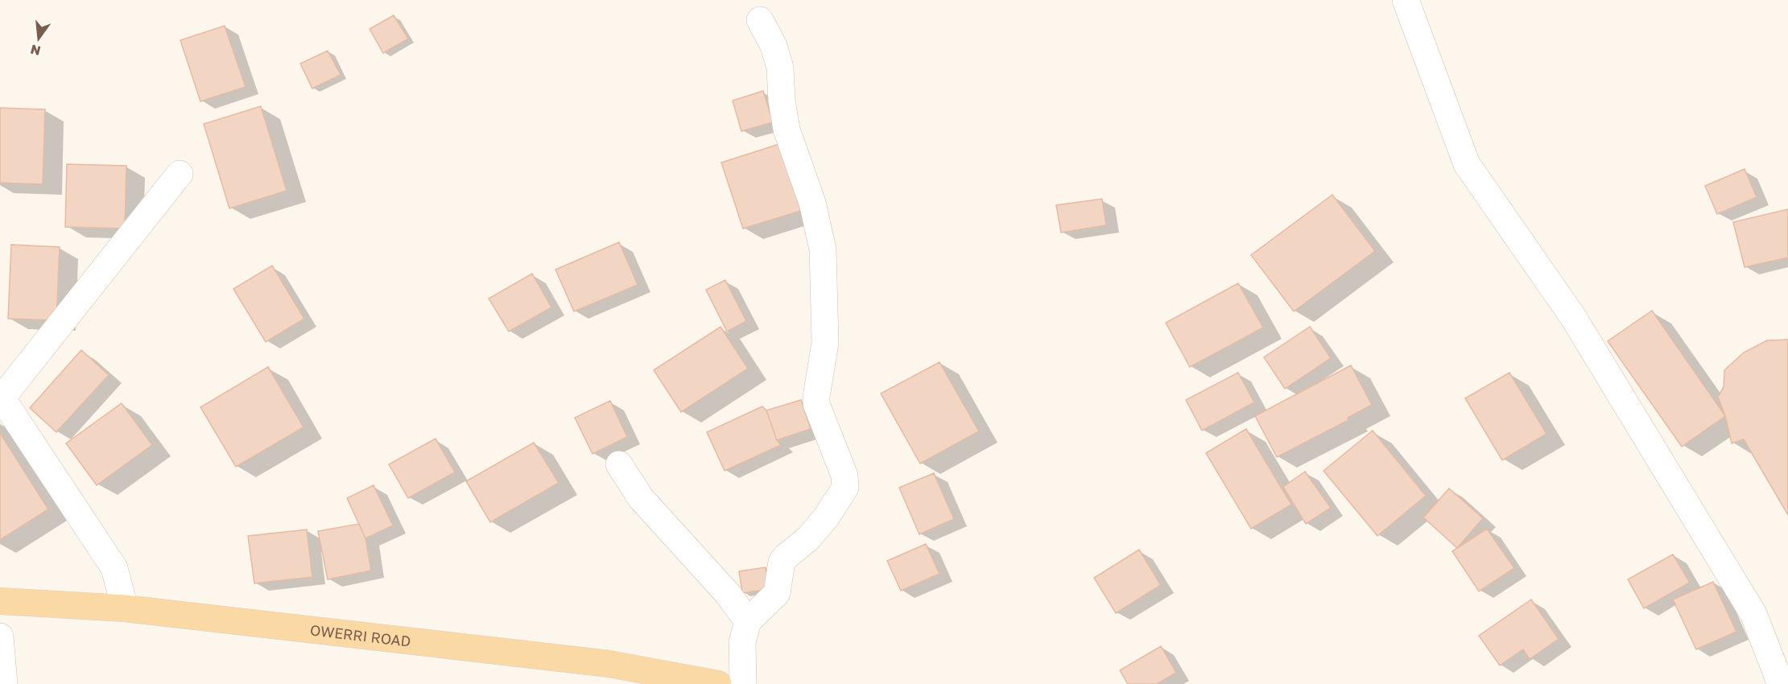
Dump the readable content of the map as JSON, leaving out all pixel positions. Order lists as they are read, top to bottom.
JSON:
{
  "streets": {
    "main road": ["OWERRI ROAD"]
  },
  "north": "bottom"
}
